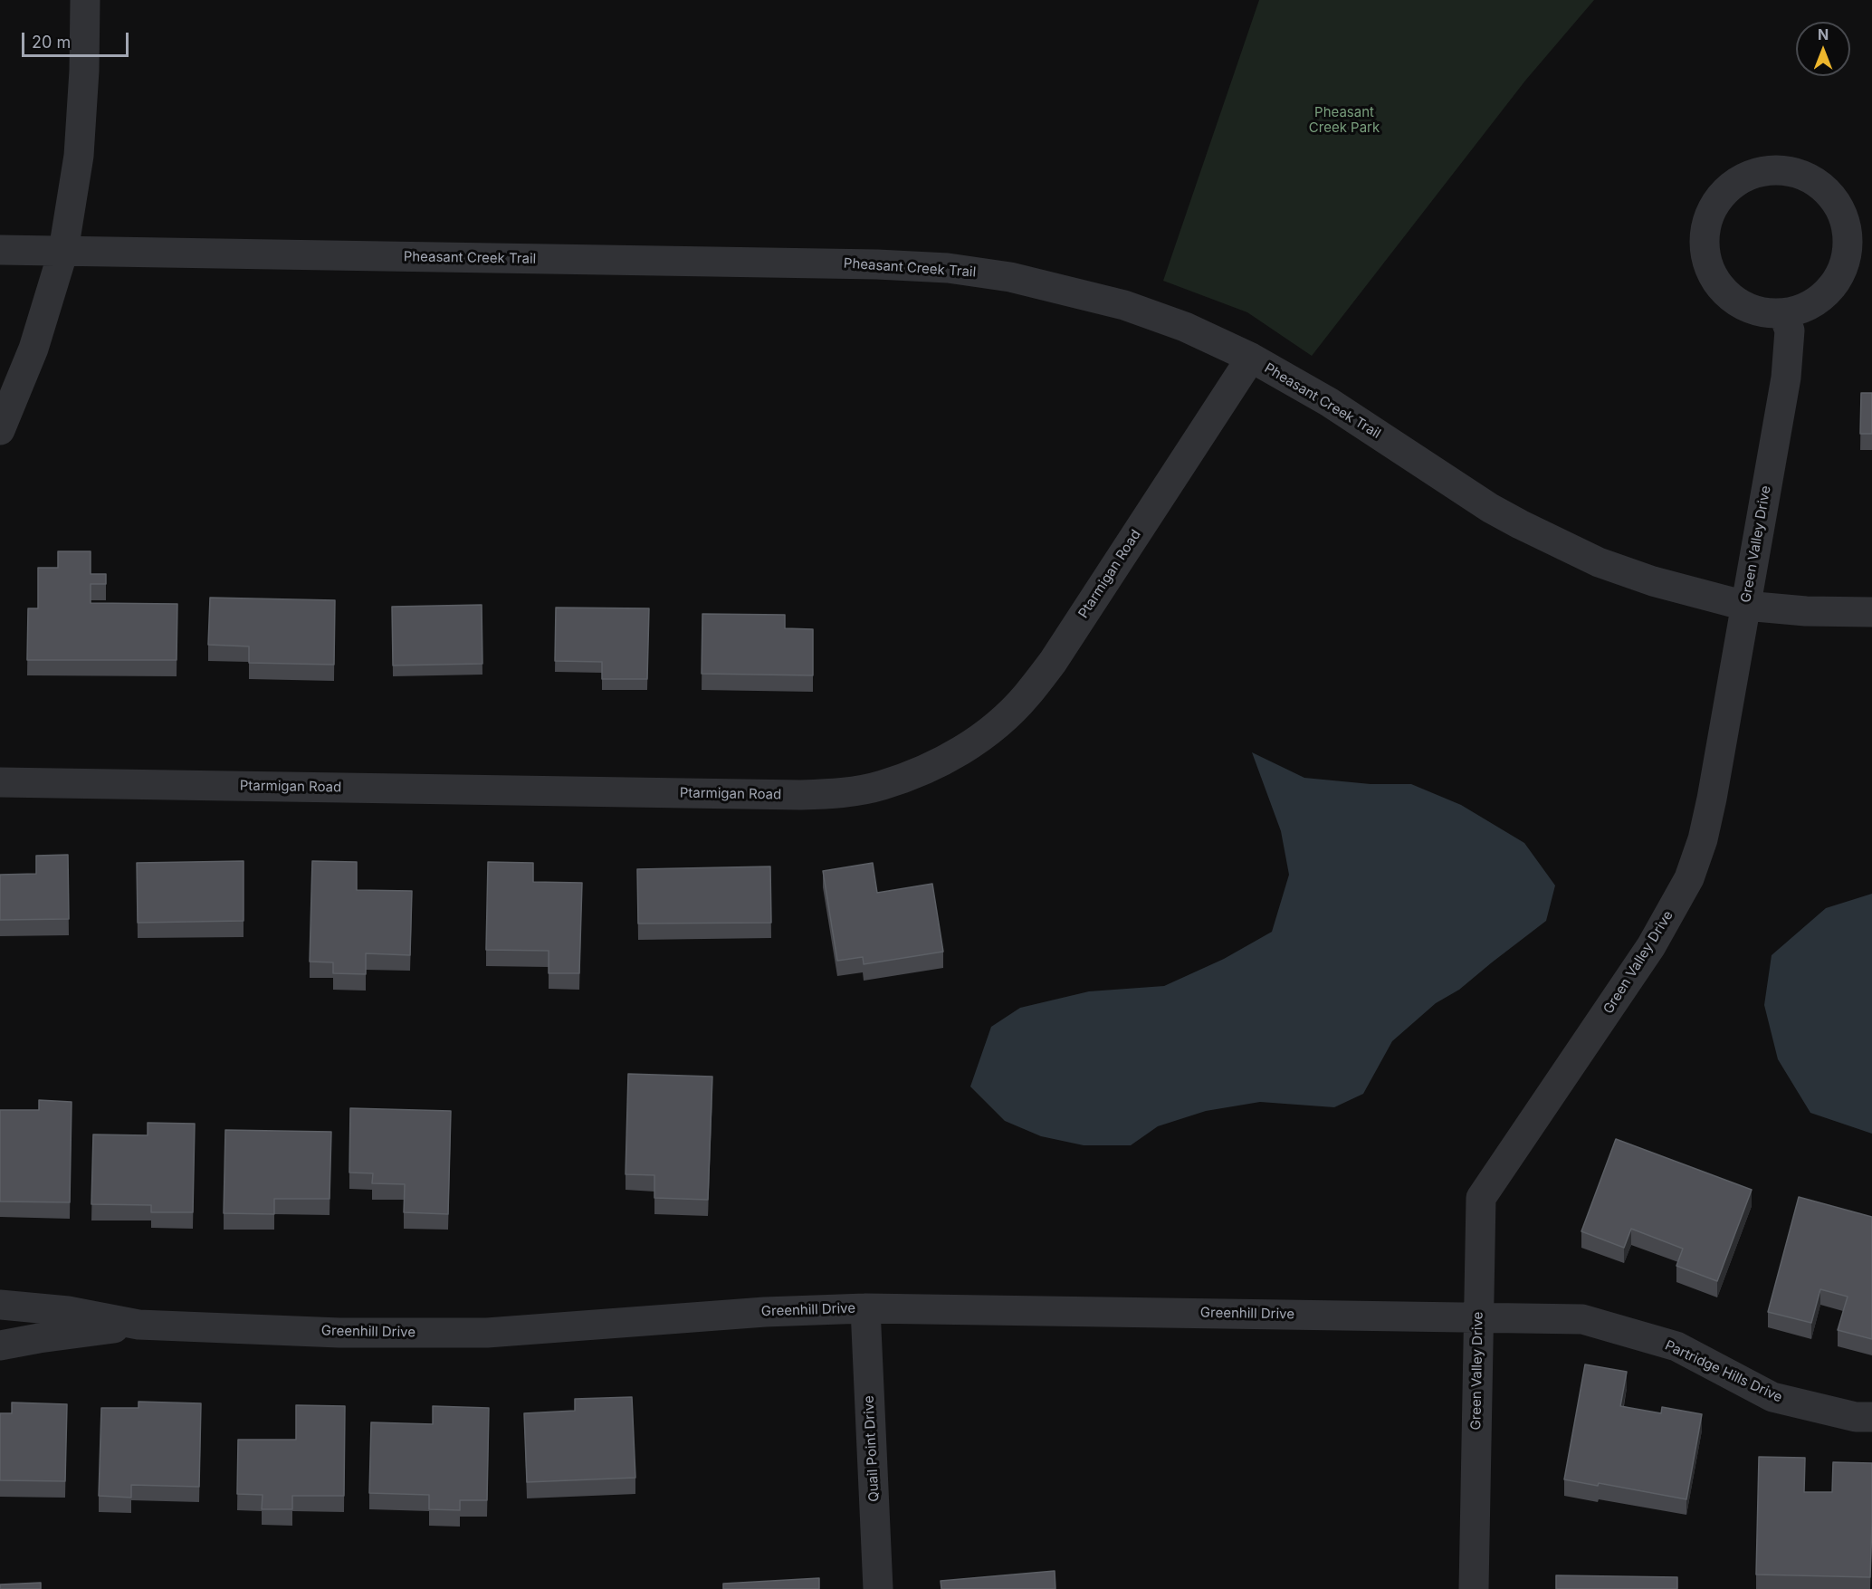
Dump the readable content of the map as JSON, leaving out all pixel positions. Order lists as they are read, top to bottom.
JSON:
{
  "streets": {
    "street": [
      "Pheasant Creek Trail",
      "Green Valley Drive",
      "Ptarmigan Road",
      "Greenhill Drive",
      "Partridge Hills Drive",
      "Quail Point Drive"
    ]
  },
  "crossings": [
    ["Pheasant Creek Trail", "Green Valley Drive"],
    ["Pheasant Creek Trail", "Ptarmigan Road"],
    ["Green Valley Drive", "Greenhill Drive"],
    ["Green Valley Drive", "Partridge Hills Drive"],
    ["Greenhill Drive", "Partridge Hills Drive"],
    ["Greenhill Drive", "Quail Point Drive"]
  ],
  "parks": ["Pheasant Creek Park"],
  "scale_bar": "20 m",
  "north": "top"
}
